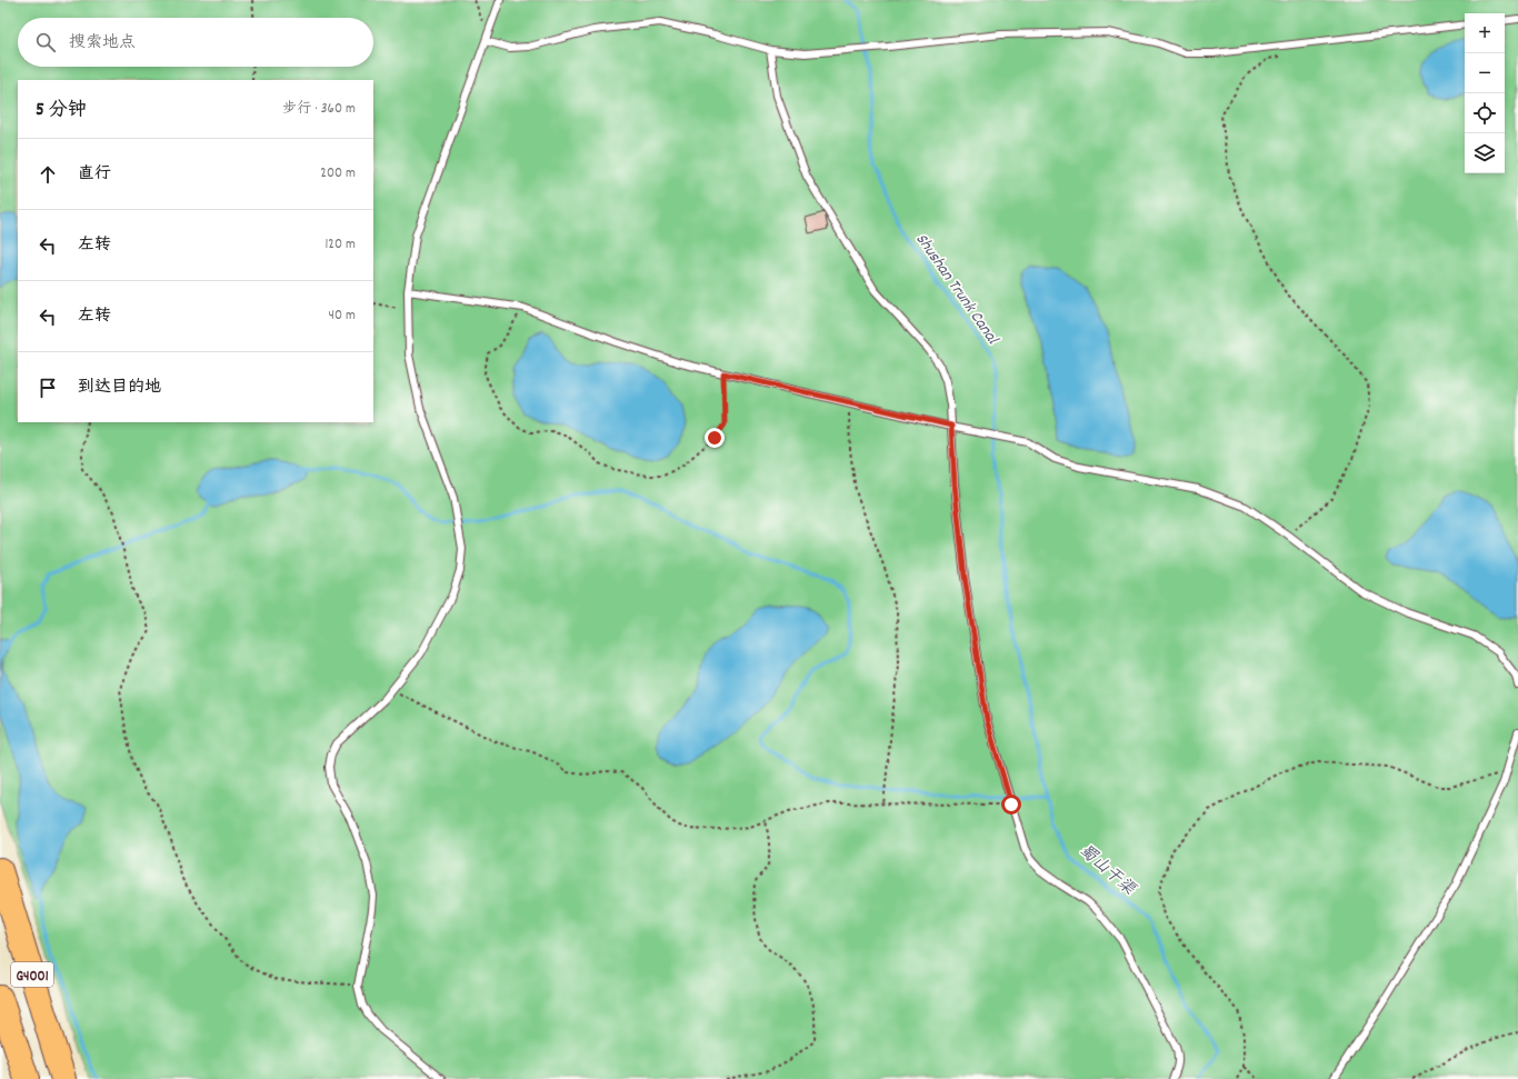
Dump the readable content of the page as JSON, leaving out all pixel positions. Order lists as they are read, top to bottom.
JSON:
{
  "streets": {
    "highway": ["G4001"]
  },
  "water": ["Shushan Trunk Canal", "蜀山干渠"],
  "page": {
    "map_buttons": ["+", "−"],
    "search": "搜索地点",
    "heading": ["5 分钟", "步行 · 360 m"],
    "list": [
      ["直行", "200 m"],
      ["左转", "120 m"],
      ["左转", "40 m"],
      "到达目的地"
    ]
  }
}
